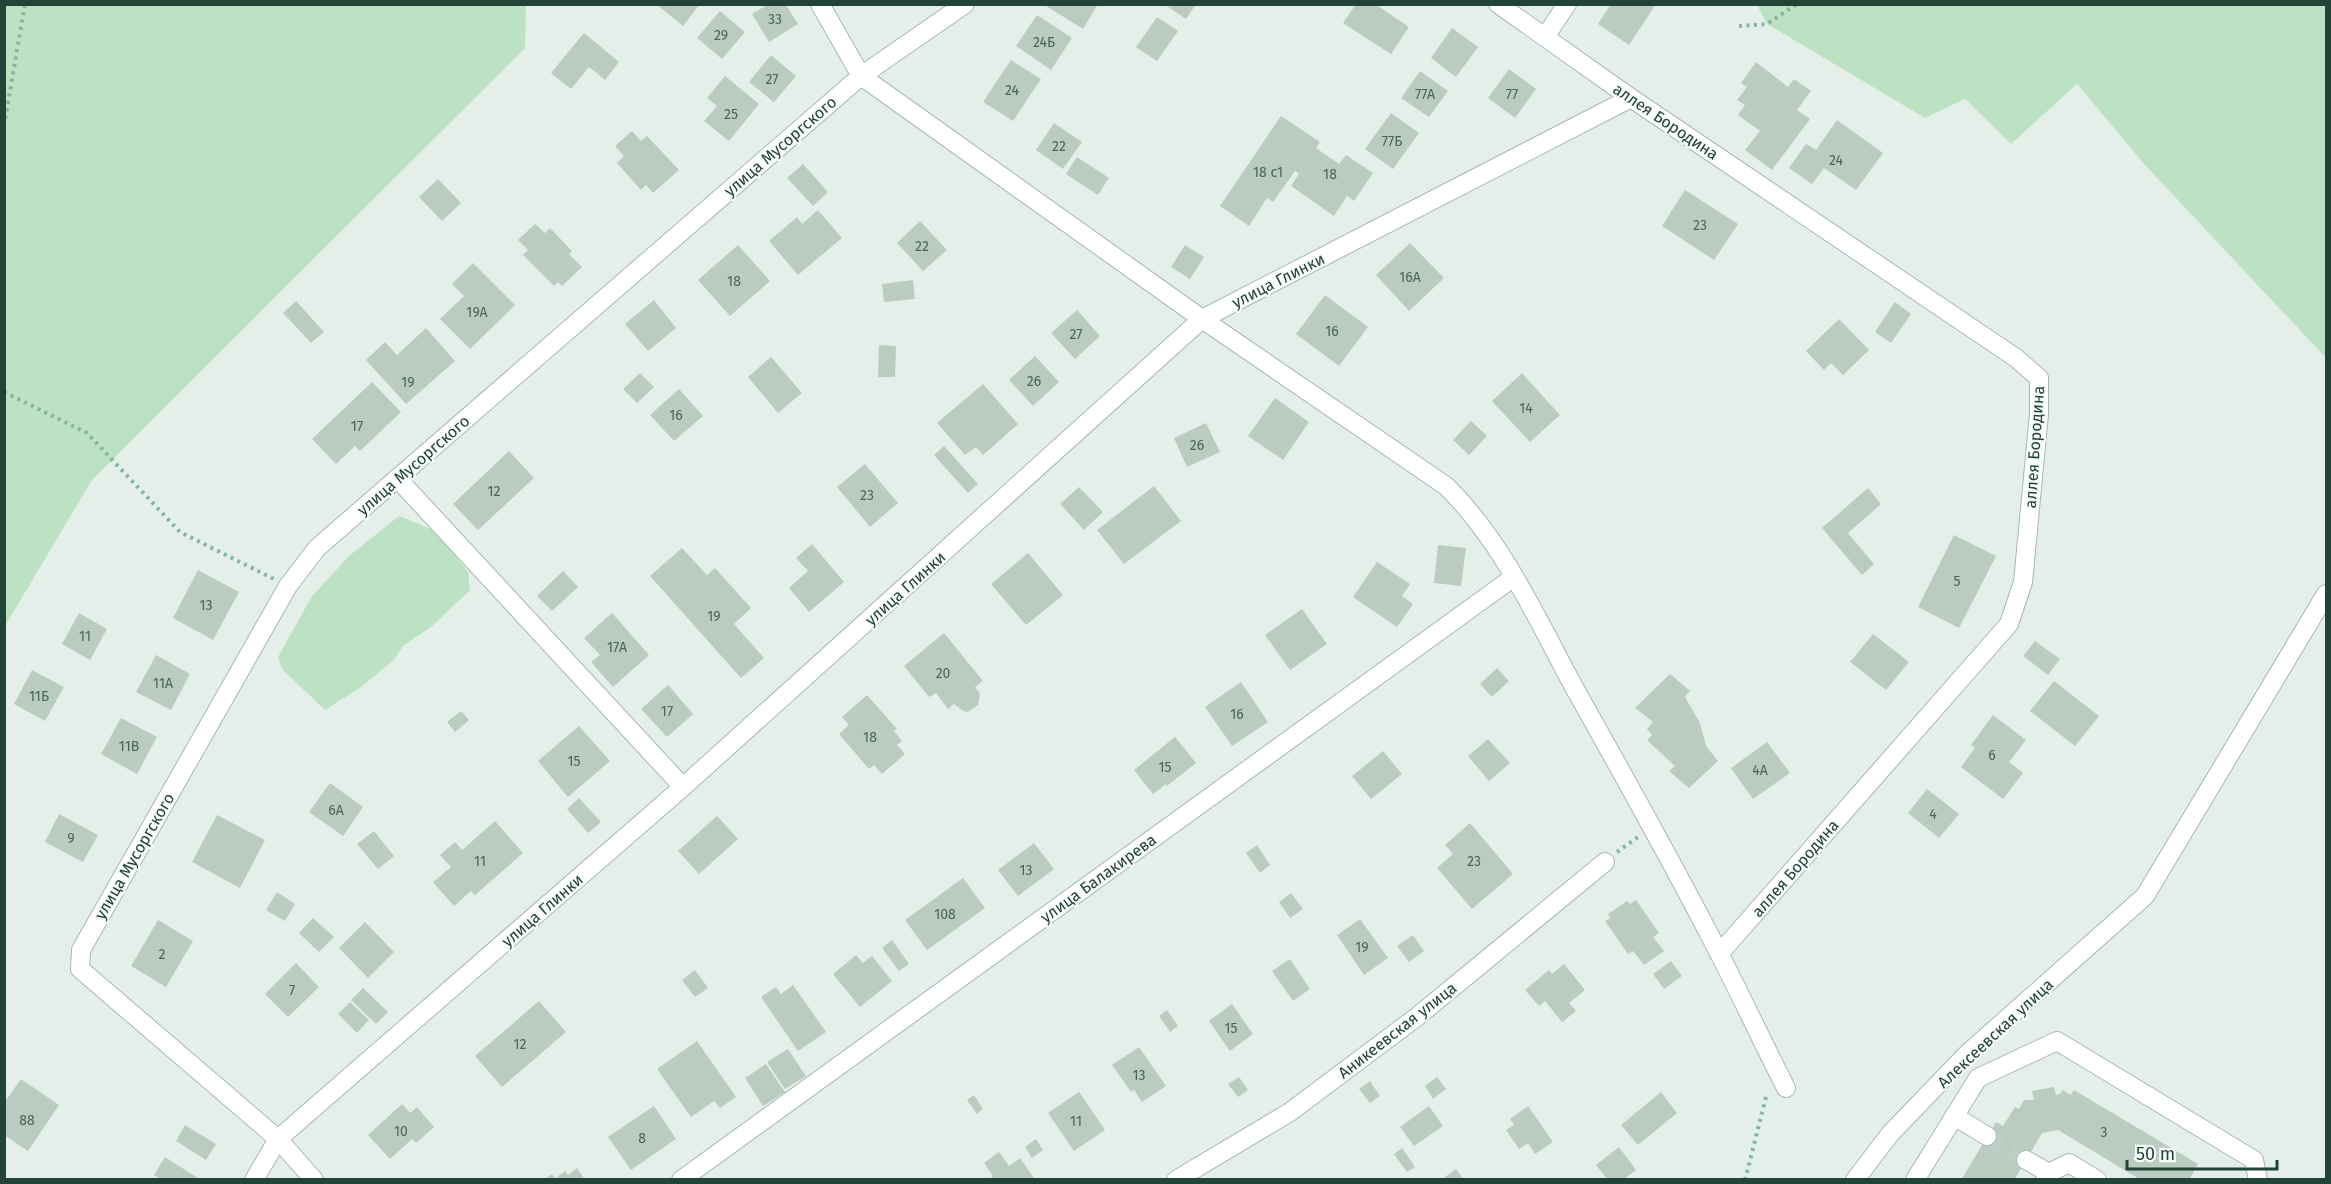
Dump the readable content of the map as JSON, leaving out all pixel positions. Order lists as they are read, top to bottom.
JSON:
{
  "streets": {
    "street": [
      "аллея Бородина",
      "улица Мусоргского",
      "улица Глинки",
      "улица Балакирева",
      "Аникеевская улица",
      "Алексеевская улица"
    ]
  },
  "crossings": [
    ["аллея Бородина", "улица Глинки"],
    ["улица Мусоргского", "улица Глинки"]
  ],
  "house_numbers": [
    "33",
    "29",
    "24Б",
    "27",
    "24",
    "77А",
    "77",
    "25",
    "77Б",
    "22",
    "24",
    "18 с1",
    "18",
    "23",
    "22",
    "16А",
    "18",
    "19А",
    "16",
    "27",
    "26",
    "19",
    "14",
    "16",
    "17",
    "26",
    "12",
    "23",
    "5",
    "13",
    "19",
    "11",
    "17А",
    "20",
    "11А",
    "11Б",
    "17",
    "16",
    "18",
    "11В",
    "6",
    "15",
    "15",
    "4А",
    "6А",
    "4",
    "9",
    "11",
    "23",
    "13",
    "108",
    "19",
    "2",
    "7",
    "15",
    "12",
    "13",
    "88",
    "11",
    "10",
    "3",
    "8"
  ],
  "scale_bar": "50 m"
}
